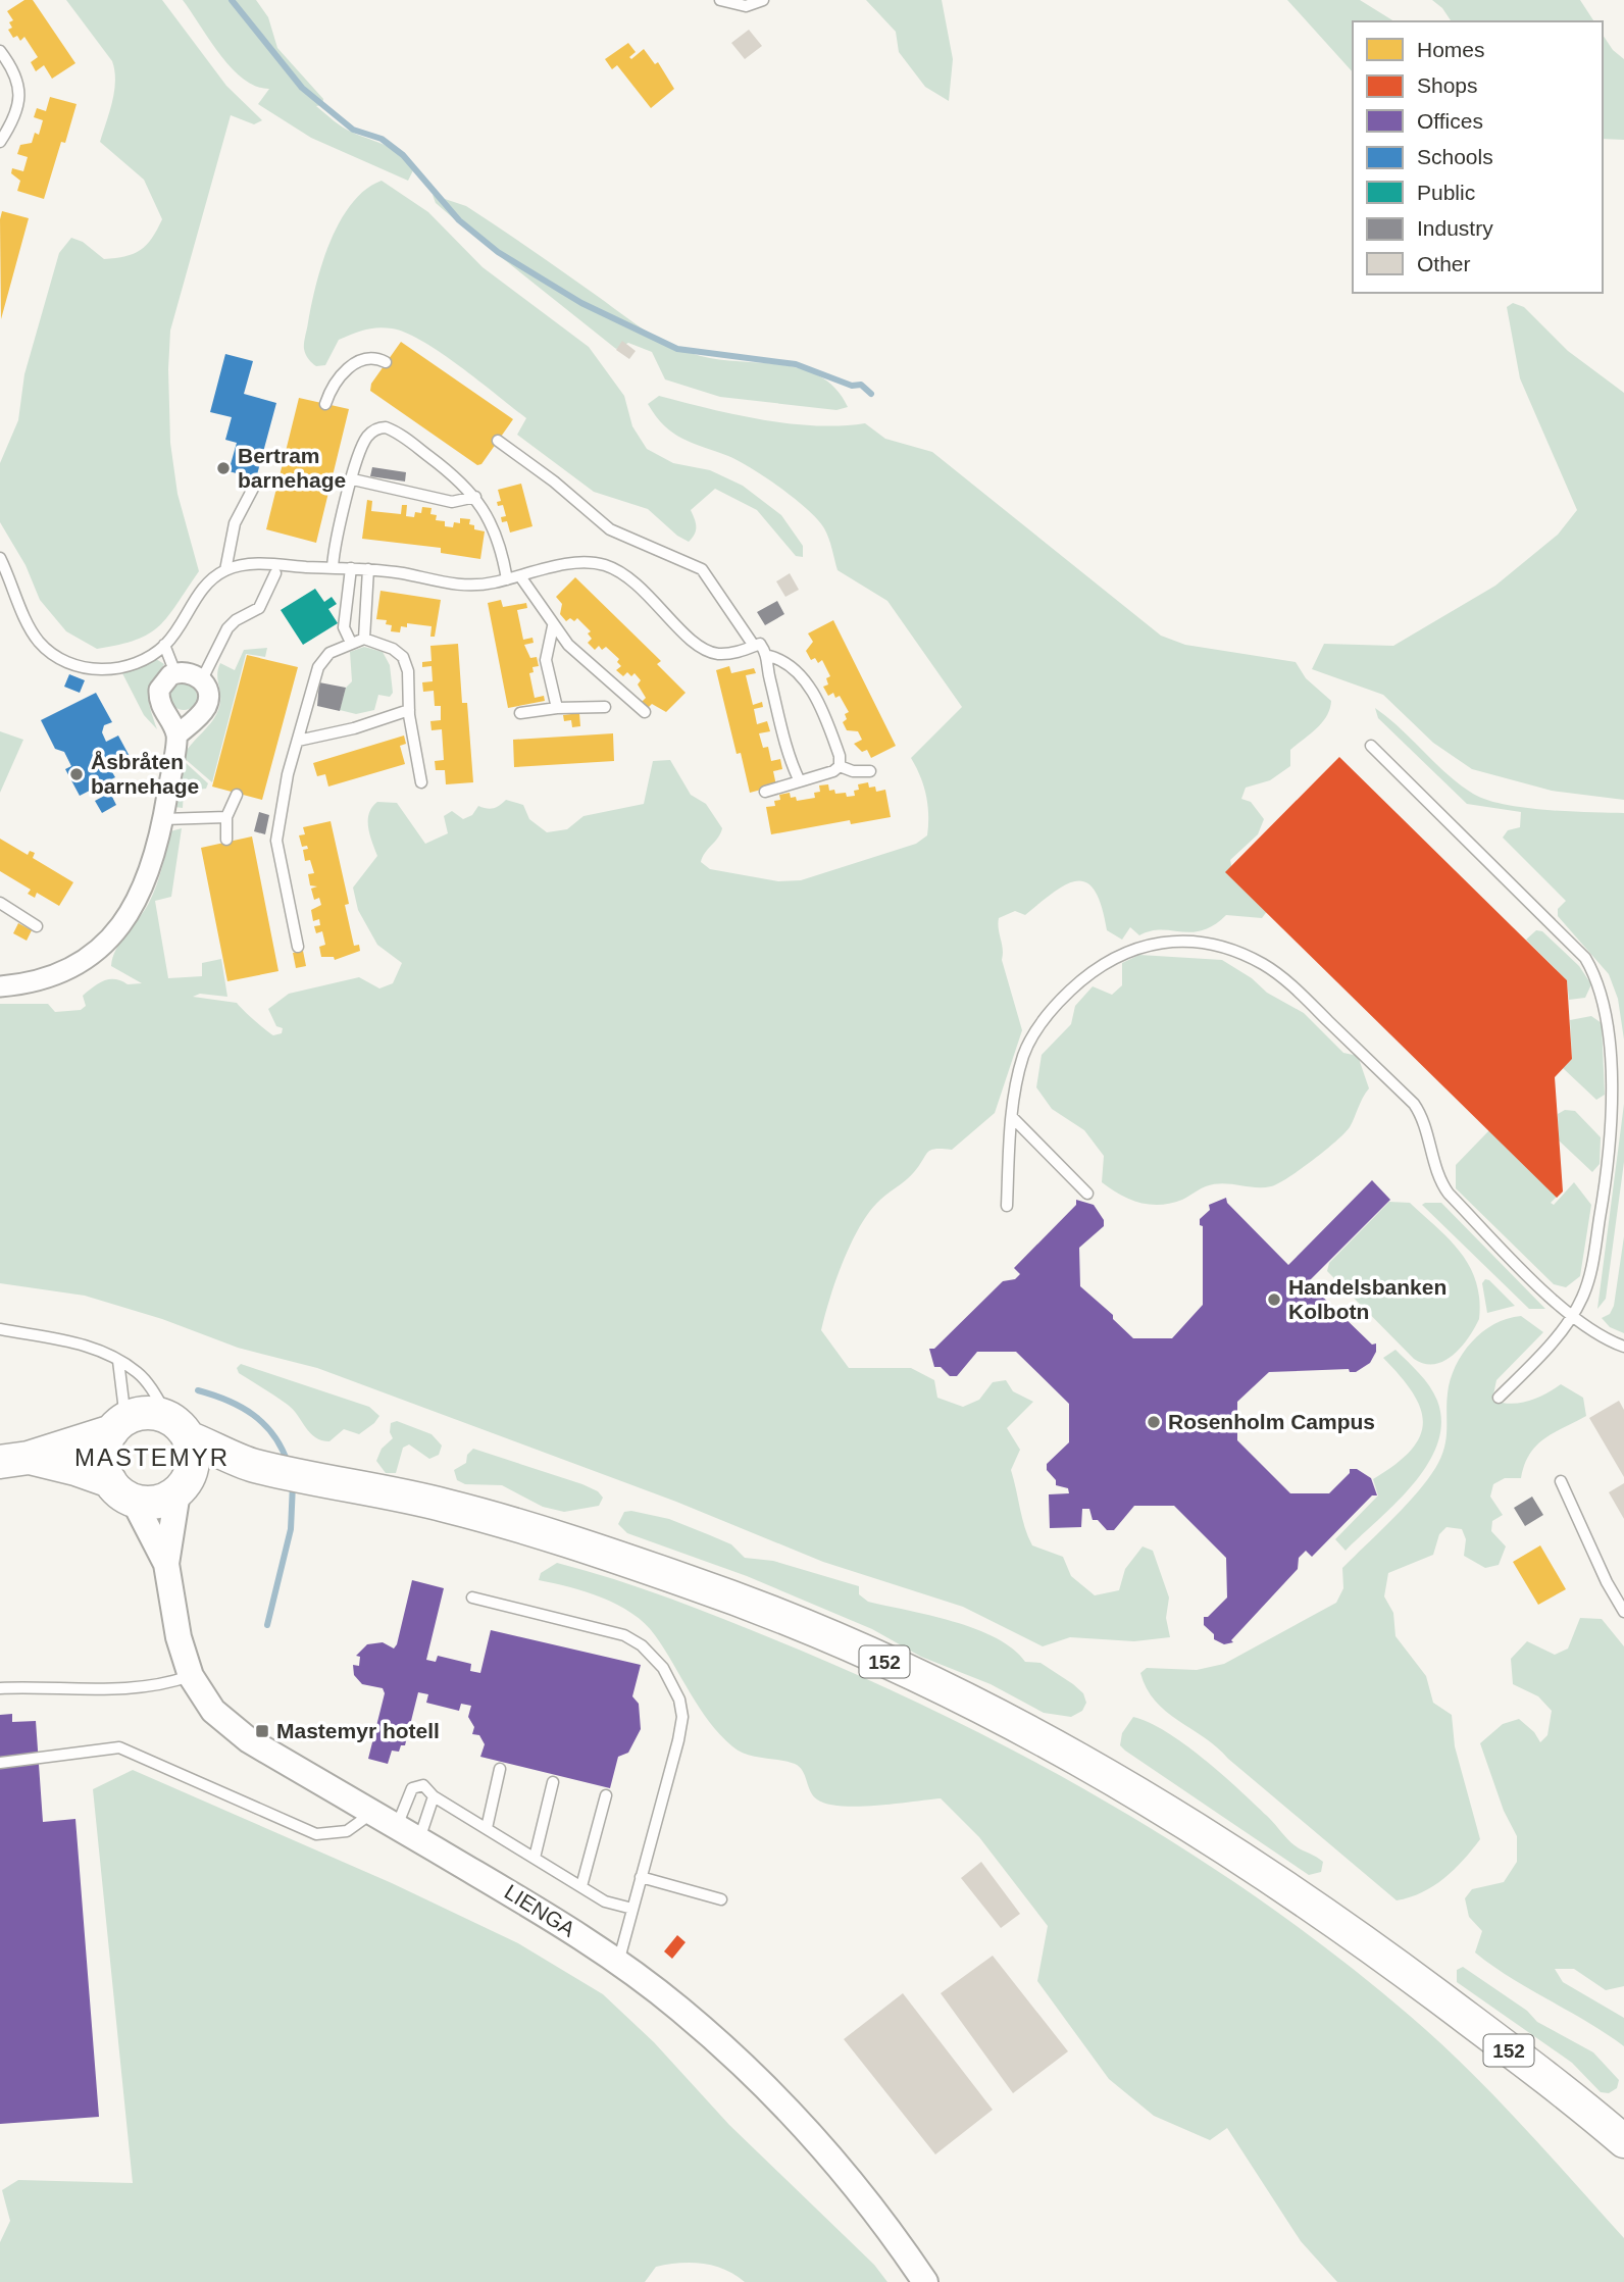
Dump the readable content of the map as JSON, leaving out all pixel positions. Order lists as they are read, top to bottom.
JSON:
{
  "streets": {
    "main road": ["152"],
    "street": ["LIENGA"]
  },
  "crossings": [
    ["152", "LIENGA"]
  ],
  "districts": ["MASTEMYR"],
  "places": {
    "other": [
      "Bertram barnehage",
      "Åsbråten barnehage",
      "Handelsbanken Kolbotn",
      "Rosenholm Campus"
    ],
    "transit": ["Mastemyr hotell"]
  },
  "legend": [
    "Homes",
    "Shops",
    "Offices",
    "Schools",
    "Public",
    "Industry",
    "Other"
  ]
}
